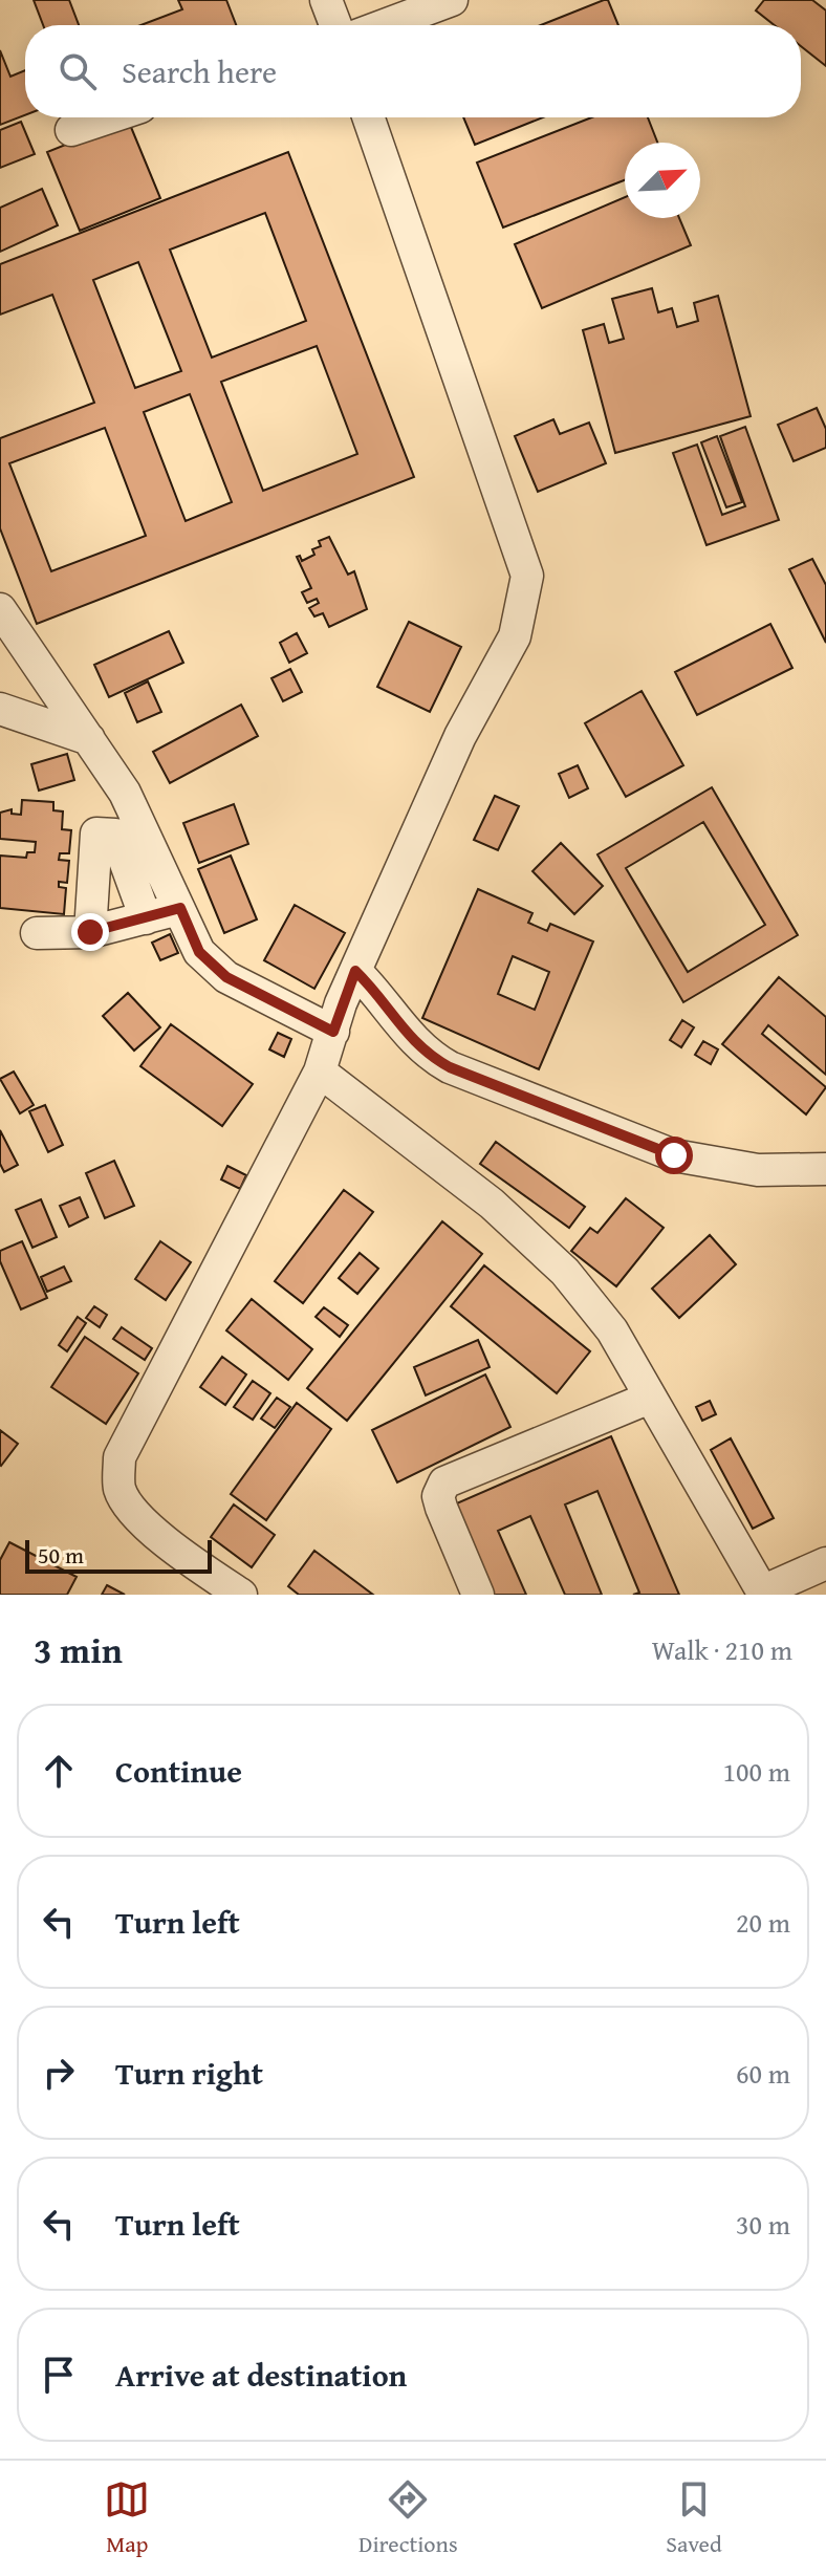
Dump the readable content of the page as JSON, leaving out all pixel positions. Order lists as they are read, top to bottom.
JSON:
{
  "scale_bar": "50 m",
  "north": "top right",
  "page": {
    "search": "Search here",
    "scale": "50 m",
    "heading": ["3 min", "Walk · 210 m"],
    "list": [
      ["Continue", "100 m"],
      ["Turn left", "20 m"],
      ["Turn right", "60 m"],
      ["Turn left", "30 m"],
      "Arrive at destination"
    ],
    "nav": ["Map", "Directions", "Saved"]
  }
}
